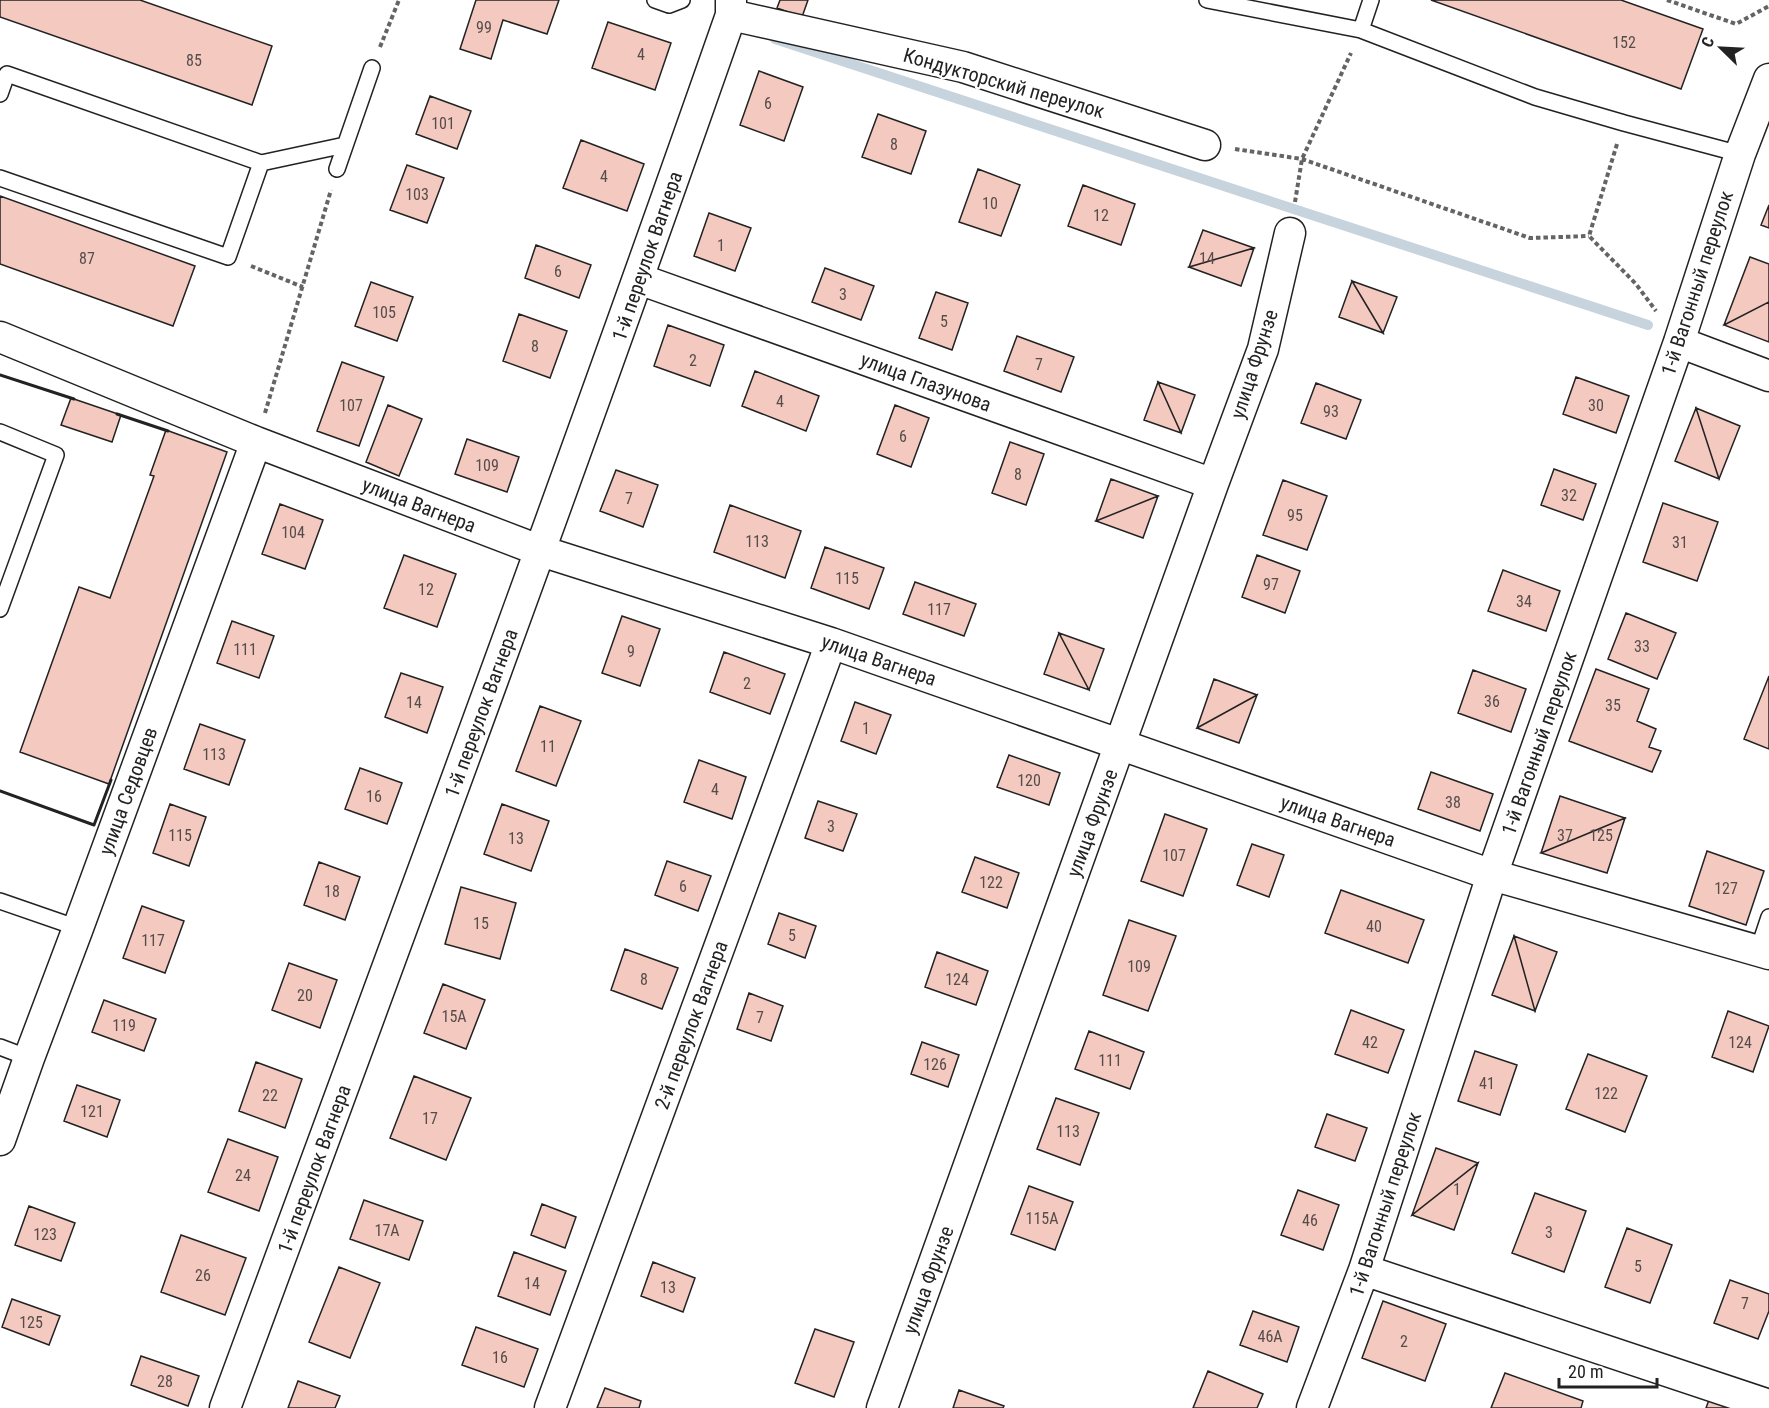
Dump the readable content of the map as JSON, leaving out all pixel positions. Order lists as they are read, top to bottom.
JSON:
{
  "streets": {
    "street": [
      "Кондукторский переулок",
      "1-й переулок Вагнера",
      "1-й Вагонный переулок",
      "улица Фрунзе",
      "улица Глазунова",
      "улица Вагнера",
      "улица Седовцев",
      "2-й переулок Вагнера"
    ]
  },
  "crossings": [
    ["Кондукторский переулок", "1-й переулок Вагнера"],
    ["1-й переулок Вагнера", "улица Глазунова"],
    ["1-й переулок Вагнера", "улица Вагнера"],
    ["1-й Вагонный переулок", "улица Вагнера"],
    ["улица Фрунзе", "улица Глазунова"],
    ["улица Фрунзе", "улица Вагнера"],
    ["улица Вагнера", "улица Седовцев"],
    ["улица Вагнера", "2-й переулок Вагнера"]
  ],
  "house_numbers": [
    "99",
    "152",
    "4",
    "85",
    "6",
    "101",
    "8",
    "4",
    "103",
    "10",
    "12",
    "1",
    "87",
    "14",
    "6",
    "3",
    "105",
    "5",
    "8",
    "2",
    "7",
    "4",
    "107",
    "30",
    "93",
    "6",
    "109",
    "8",
    "32",
    "7",
    "95",
    "104",
    "113",
    "31",
    "115",
    "97",
    "12",
    "34",
    "117",
    "33",
    "111",
    "9",
    "2",
    "36",
    "14",
    "35",
    "1",
    "11",
    "113",
    "120",
    "4",
    "16",
    "38",
    "3",
    "115",
    "37",
    "125",
    "13",
    "107",
    "122",
    "6",
    "127",
    "18",
    "15",
    "40",
    "5",
    "117",
    "109",
    "8",
    "124",
    "20",
    "15А",
    "7",
    "119",
    "42",
    "124",
    "111",
    "126",
    "41",
    "122",
    "22",
    "121",
    "17",
    "113",
    "24",
    "1",
    "115А",
    "46",
    "17А",
    "3",
    "123",
    "5",
    "26",
    "14",
    "13",
    "7",
    "125",
    "46А",
    "2",
    "16",
    "28"
  ],
  "scale_bar": "20 m",
  "north": "top left"
}
